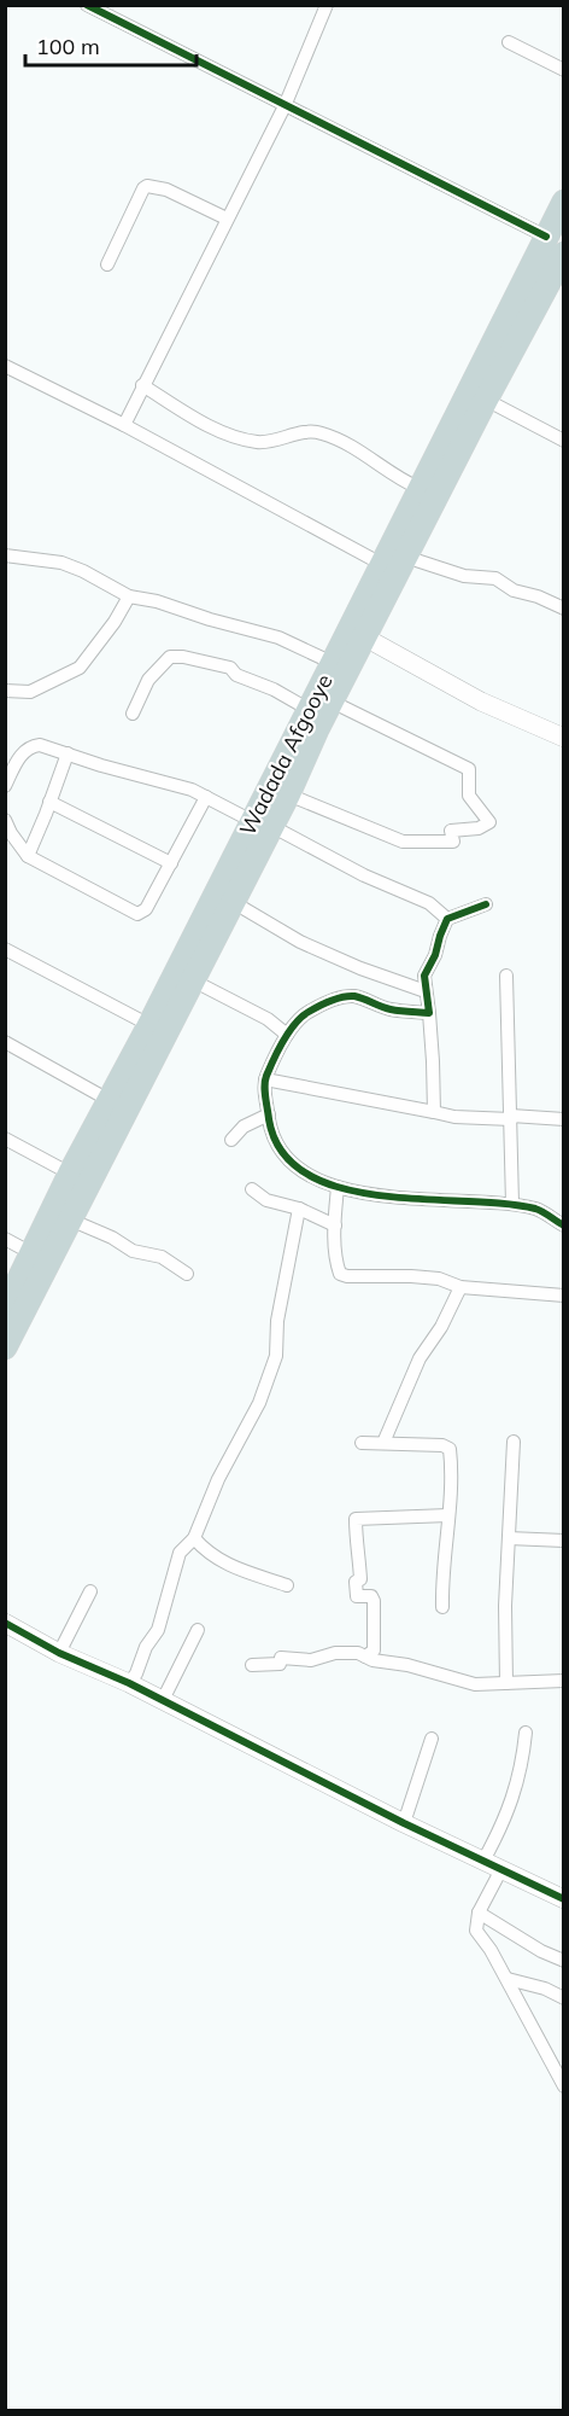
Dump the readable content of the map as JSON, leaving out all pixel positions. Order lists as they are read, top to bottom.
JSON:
{
  "streets": {
    "highway": ["Wadada Afgooye"]
  },
  "scale_bar": "100 m"
}
